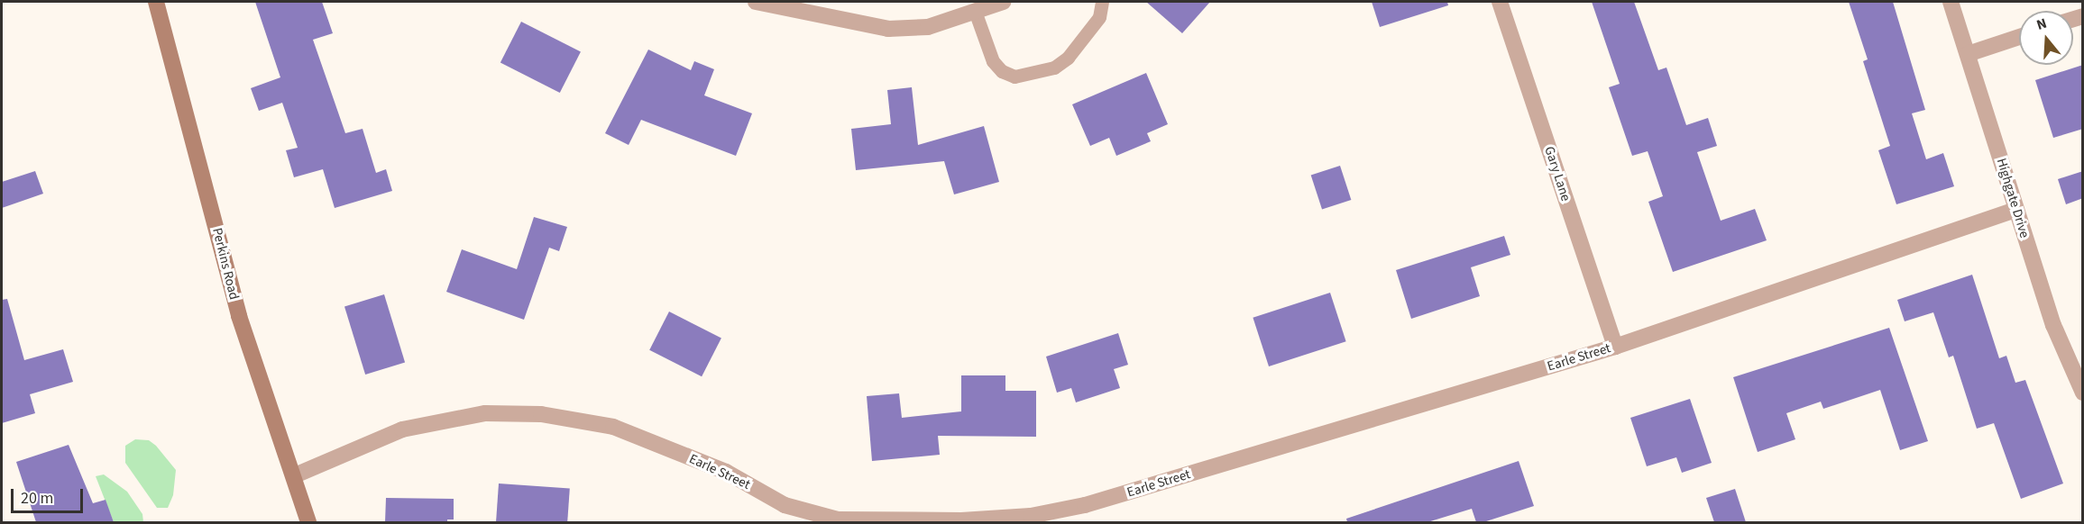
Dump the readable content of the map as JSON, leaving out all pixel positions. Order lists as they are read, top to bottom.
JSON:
{
  "streets": {
    "main road": ["Perkins Road"],
    "street": ["Gary Lane", "Highgate Drive", "Earle Street"]
  },
  "crossings": [
    ["Gary Lane", "Earle Street"],
    ["Highgate Drive", "Earle Street"],
    ["Perkins Road", "Earle Street"]
  ],
  "scale_bar": "20 m",
  "north": "top"
}
